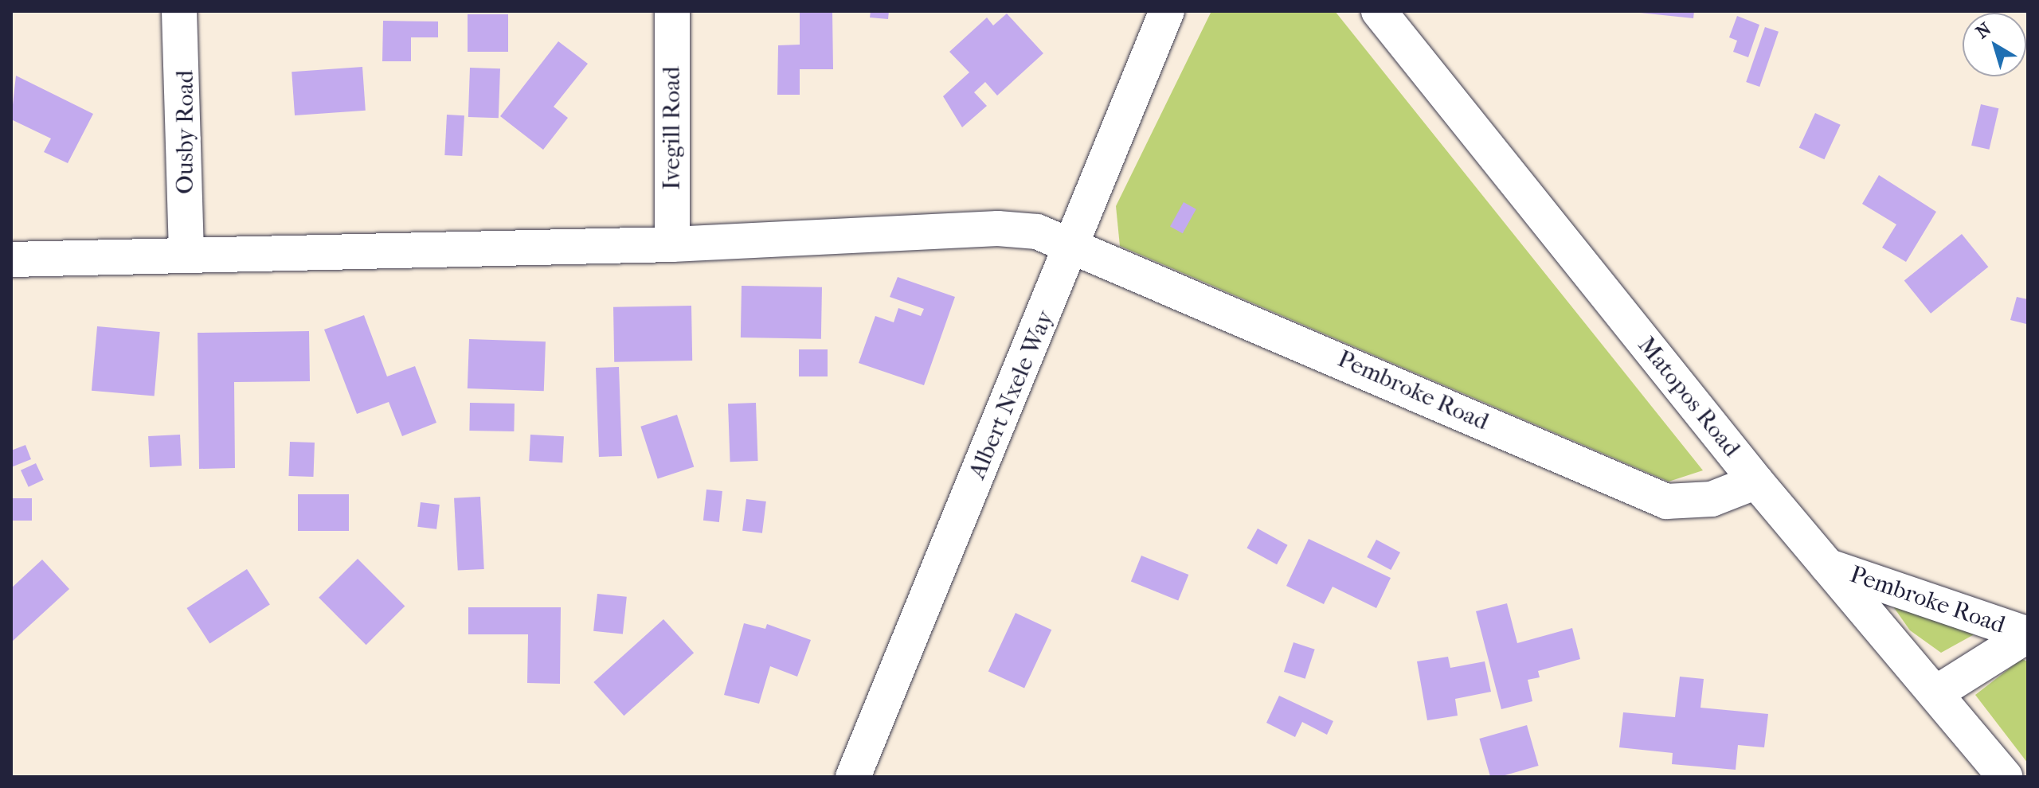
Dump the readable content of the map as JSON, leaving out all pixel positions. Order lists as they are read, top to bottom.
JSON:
{
  "streets": {
    "street": [
      "Ivegill Road",
      "Ousby Road",
      "Pembroke Road",
      "Albert Nxele Way",
      "Matopos Road"
    ]
  },
  "crossings": [
    ["Ivegill Road", "Pembroke Road"],
    ["Ousby Road", "Pembroke Road"],
    ["Pembroke Road", "Albert Nxele Way"],
    ["Pembroke Road", "Matopos Road"]
  ],
  "north": "top left"
}
